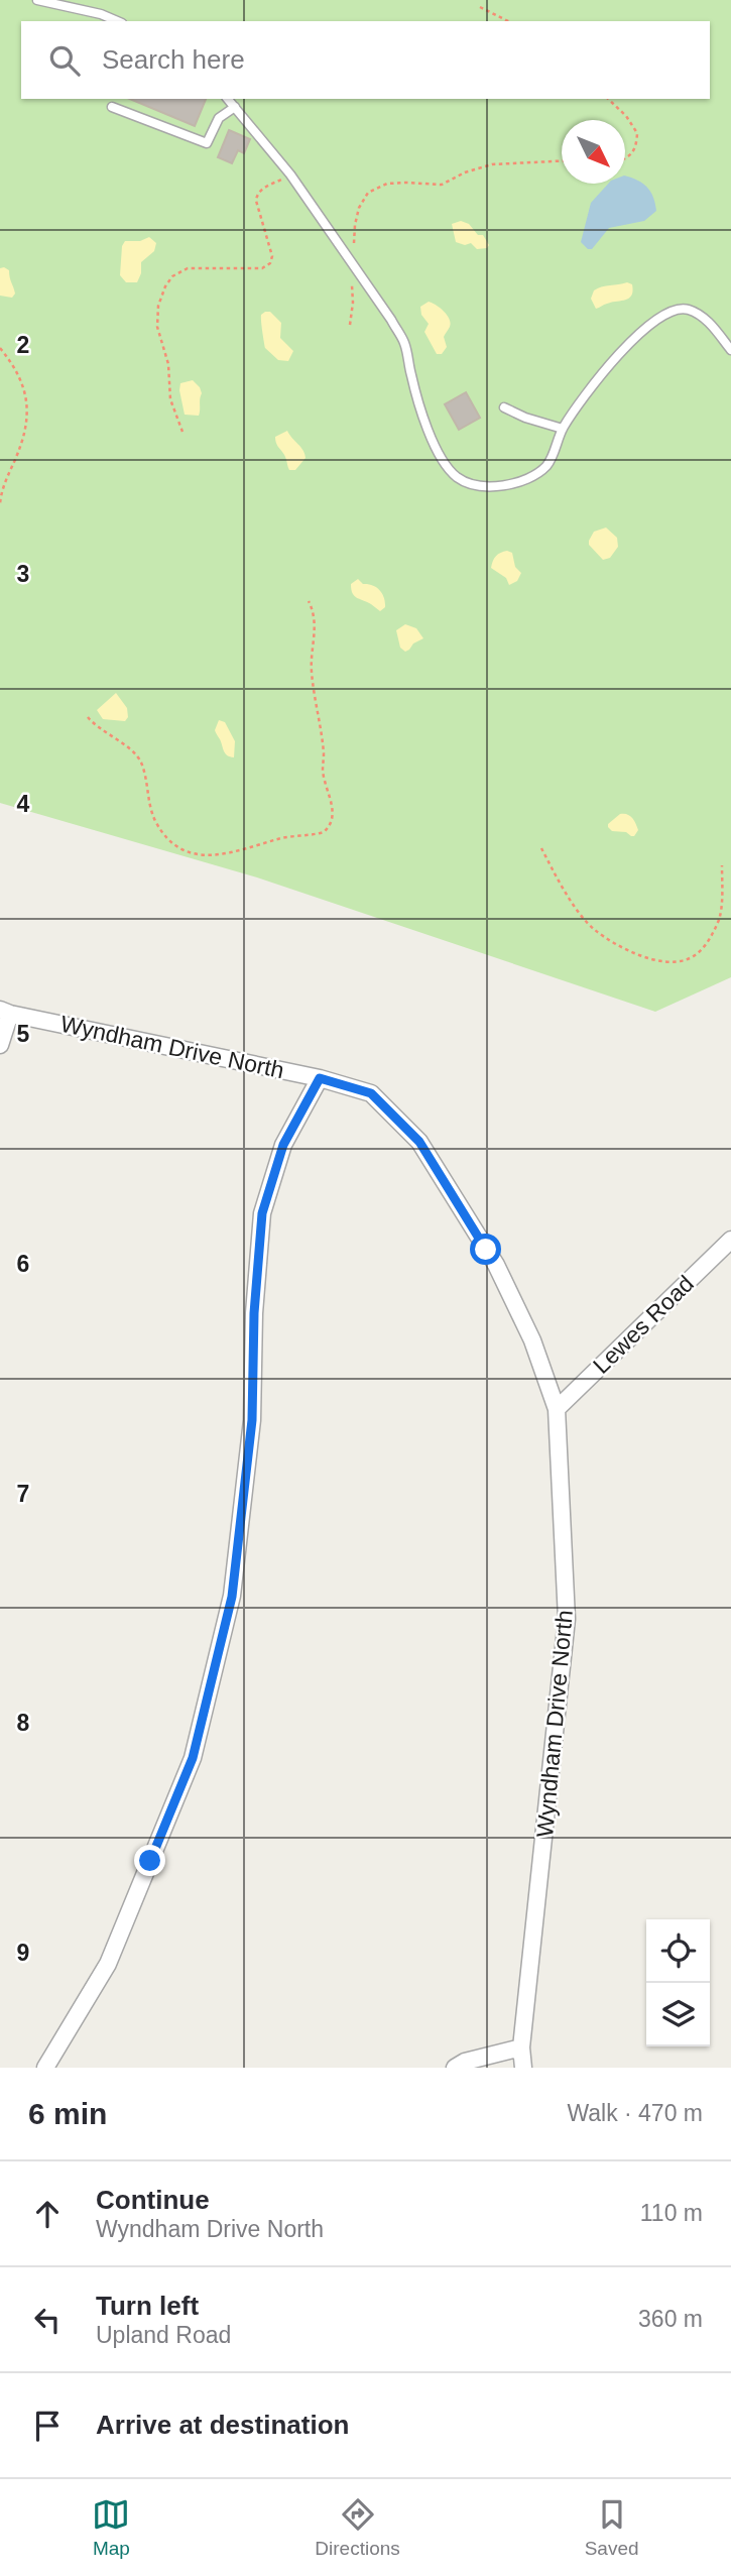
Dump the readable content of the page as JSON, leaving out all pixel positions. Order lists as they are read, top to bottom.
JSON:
{
  "streets": {
    "street": ["Wyndham Drive North", "Lewes Road"]
  },
  "crossings": [
    ["Wyndham Drive North", "Lewes Road"]
  ],
  "north": "bottom right",
  "page": {
    "search": "Search here",
    "heading": ["6 min", "Walk · 470 m"],
    "list": [
      ["Continue", "Wyndham Drive North", "110 m"],
      ["Turn left", "Upland Road", "360 m"],
      "Arrive at destination"
    ],
    "nav": ["Map", "Directions", "Saved"]
  },
  "grid": {
    "rows": [
      "2",
      "3",
      "4",
      "5",
      "6",
      "7",
      "8",
      "9"
    ]
  }
}
